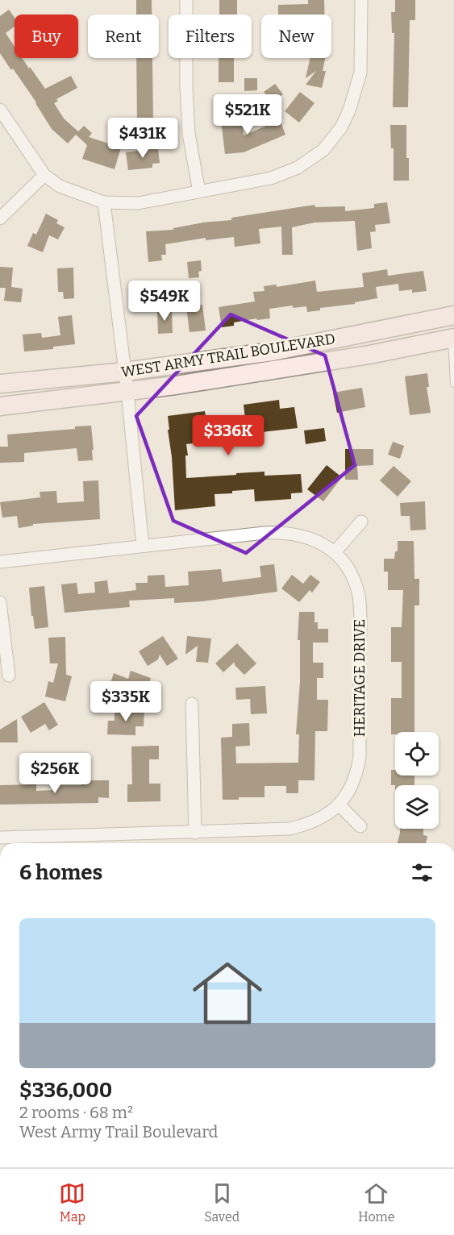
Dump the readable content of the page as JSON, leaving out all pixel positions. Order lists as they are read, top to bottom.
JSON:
{
  "streets": {
    "main road": ["WEST ARMY TRAIL BOULEVARD"],
    "street": ["HERITAGE DRIVE"]
  },
  "page": {
    "chip": [
      "Buy",
      "Rent",
      "Filters",
      "New"
    ],
    "price": [
      "$521K",
      "$431K",
      "$549K",
      "$336K",
      "$335K",
      "$256K"
    ],
    "heading": "6 homes",
    "list": [
      {
        "name": "$336,000",
        "note": "2 rooms · 68 m² · West Army Trail Boulevard"
      }
    ],
    "tabs": ["Map", "Saved", "Home"]
  }
}
